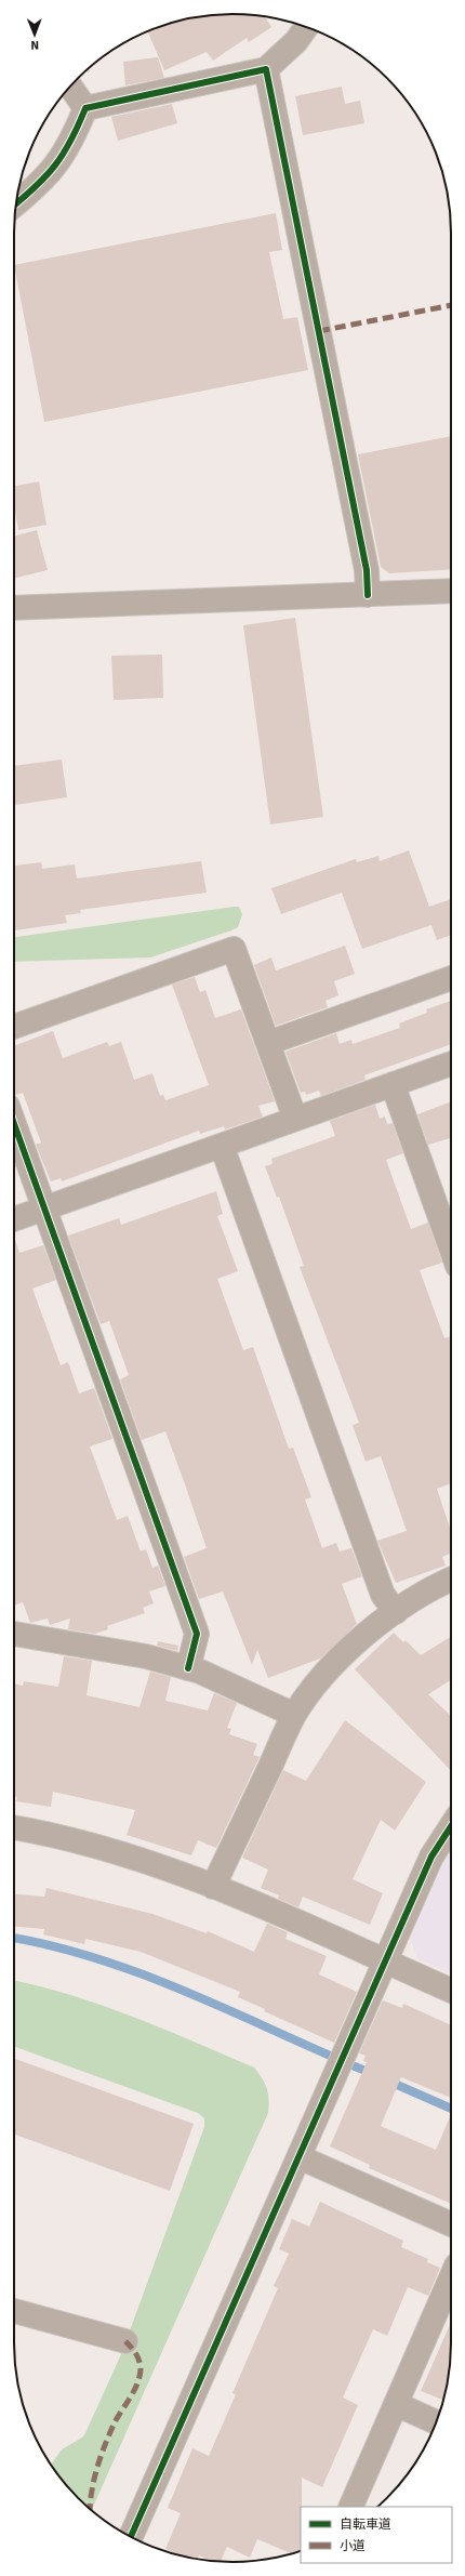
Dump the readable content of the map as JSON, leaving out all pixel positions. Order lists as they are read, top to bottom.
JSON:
{
  "legend": ["自転車道", "小道"],
  "north": "bottom"
}
